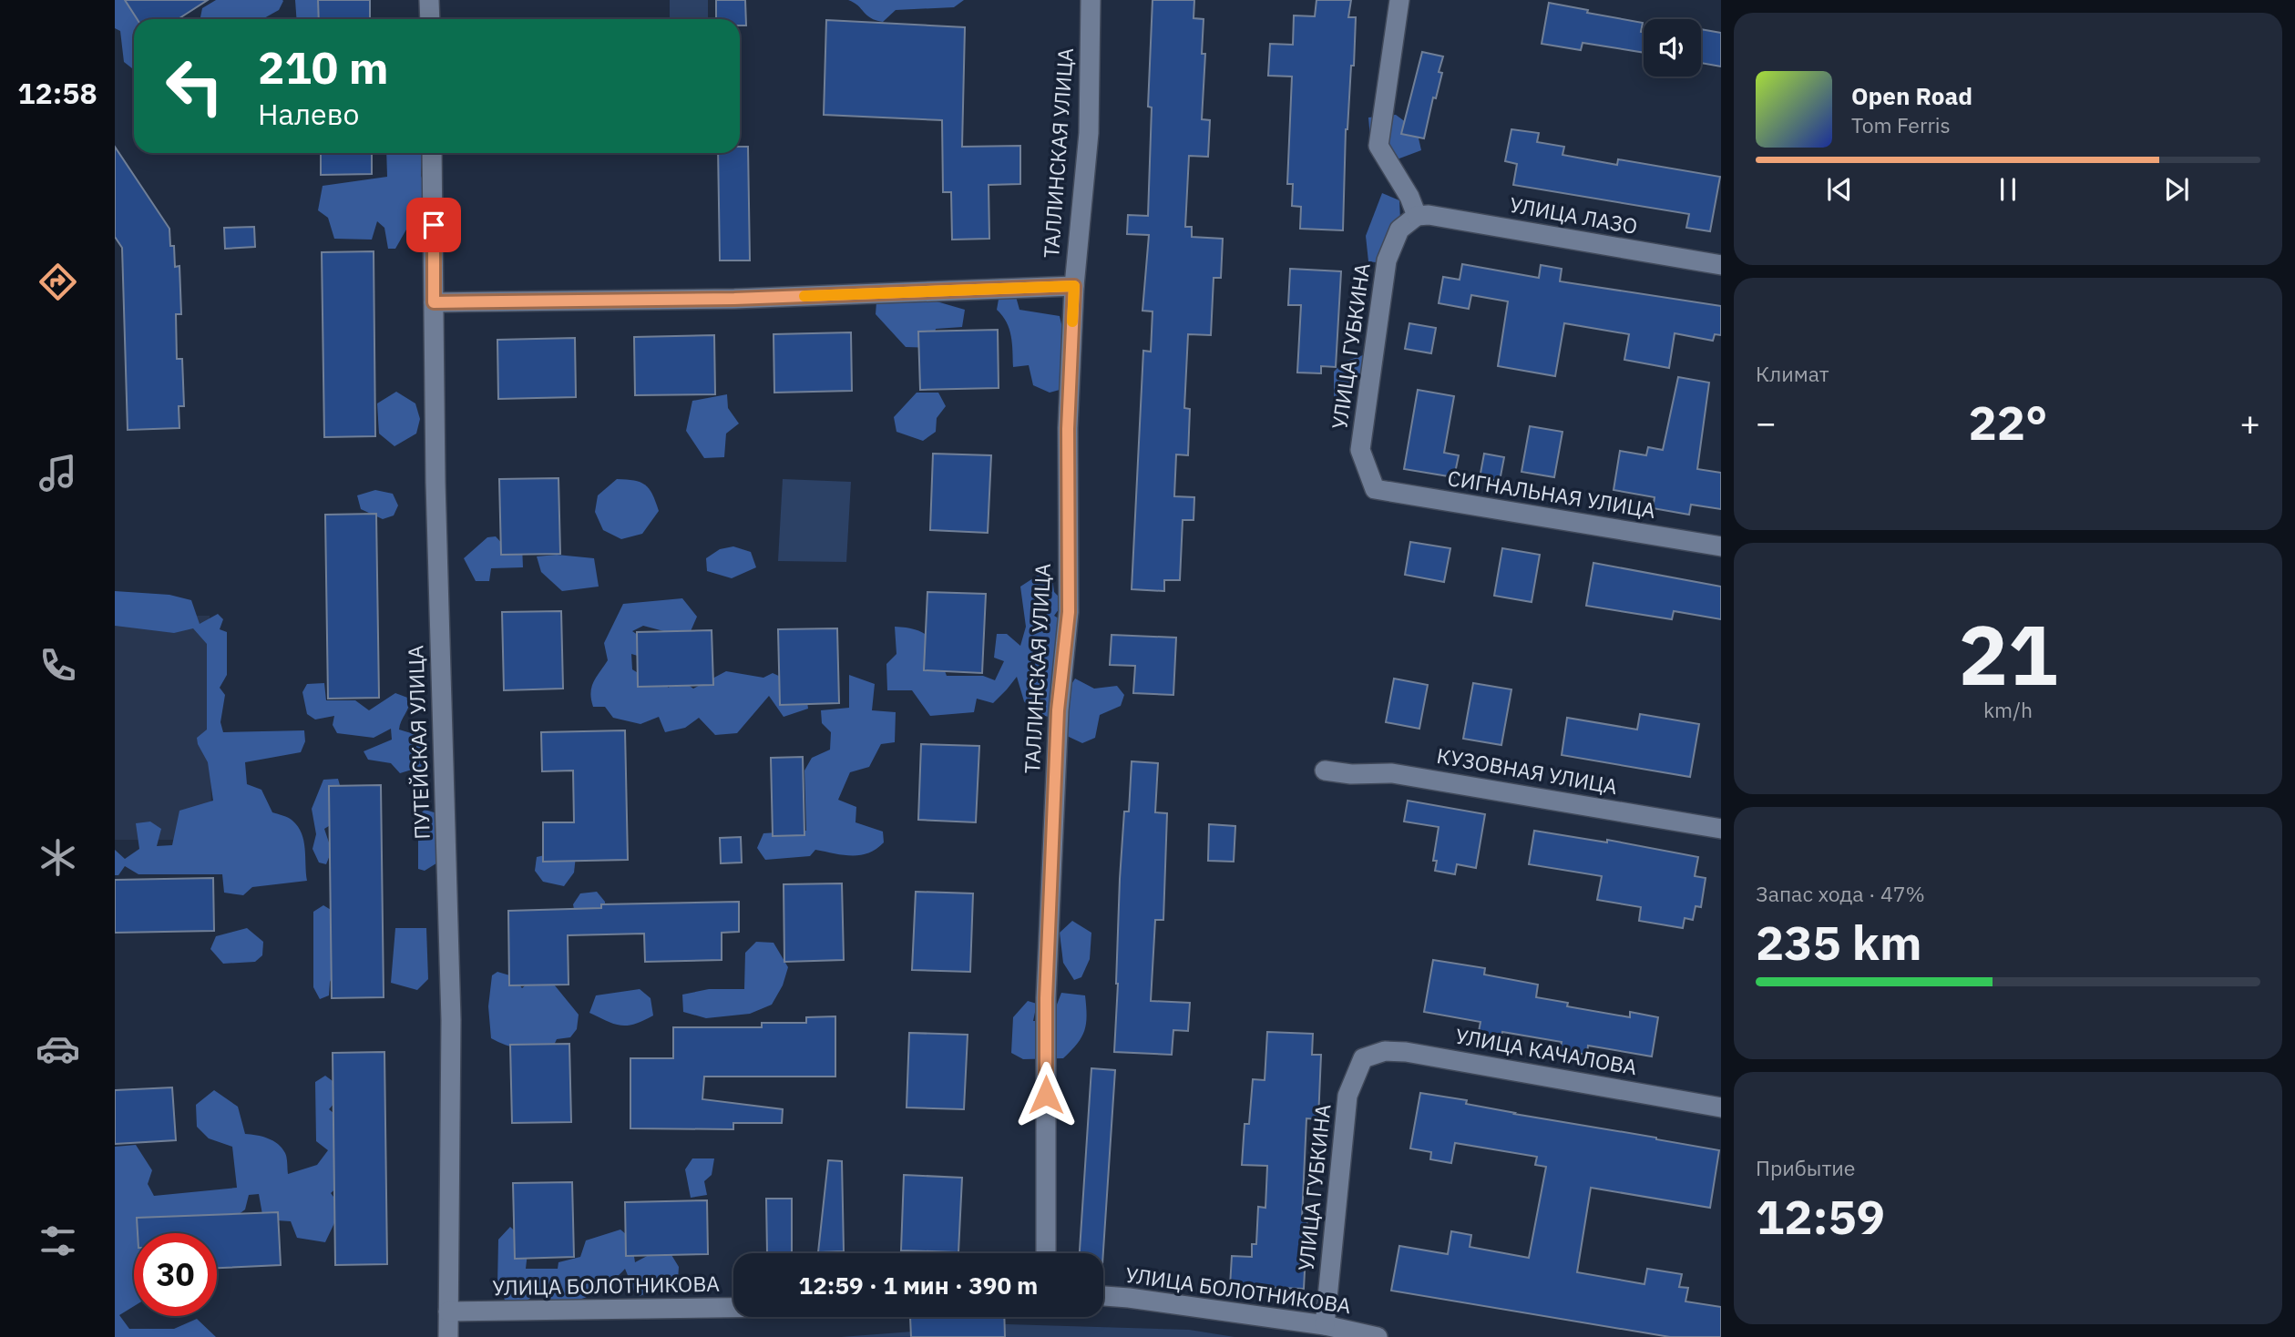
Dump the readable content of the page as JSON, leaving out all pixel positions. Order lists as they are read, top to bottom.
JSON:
{
  "streets": {
    "street": [
      "ТАЛЛИНСКАЯ УЛИЦА",
      "УЛИЦА ЛАЗО",
      "УЛИЦА ГУБКИНА",
      "СИГНАЛЬНАЯ УЛИЦА",
      "ПУТЕЙСКАЯ УЛИЦА",
      "КУЗОВНАЯ УЛИЦА",
      "УЛИЦА КАЧАЛОВА",
      "УЛИЦА БОЛОТНИКОВА"
    ]
  },
  "crossings": [
    ["УЛИЦА ЛАЗО", "УЛИЦА ГУБКИНА"],
    ["УЛИЦА ГУБКИНА", "СИГНАЛЬНАЯ УЛИЦА"],
    ["УЛИЦА ГУБКИНА", "УЛИЦА КАЧАЛОВА"],
    ["УЛИЦА ГУБКИНА", "УЛИЦА БОЛОТНИКОВА"],
    ["ПУТЕЙСКАЯ УЛИЦА", "УЛИЦА БОЛОТНИКОВА"]
  ],
  "page": {
    "tabs": "12:58",
    "turn": ["210 m", "Налево"],
    "song": ["Open Road", "Tom Ferris"],
    "tile": [
      "Климат",
      ["21", "km/h"],
      ["Запас хода · 47%", "235 km"],
      ["Прибытие", "12:59"]
    ],
    "heat": ["−", "22°", "+"],
    "limit": "30",
    "trip": "12:59 · 1 мин · 390 m"
  }
}
